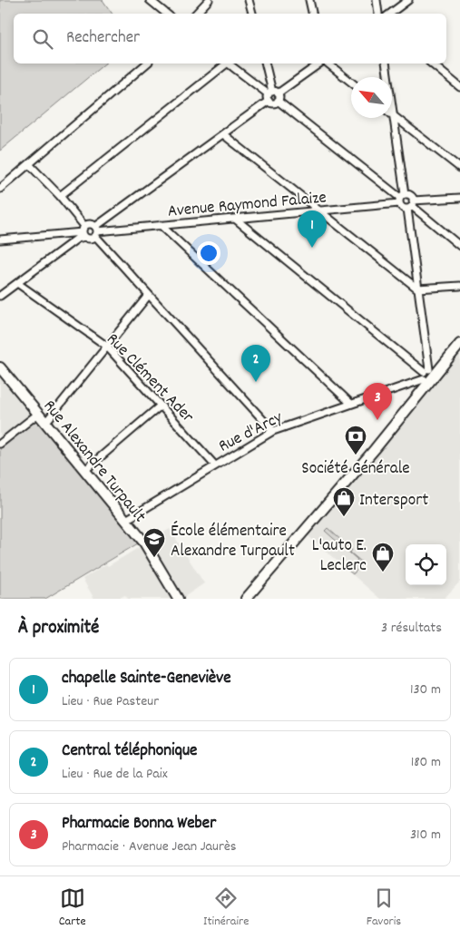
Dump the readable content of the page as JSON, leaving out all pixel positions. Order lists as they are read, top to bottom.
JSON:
{
  "streets": {
    "street": [
      "Avenue Raymond Falaize",
      "Rue Clément Ader",
      "Rue d'Arcy",
      "Rue Alexandre Turpault"
    ]
  },
  "crossings": [
    ["Rue Clément Ader", "Rue d'Arcy"],
    ["Rue d'Arcy", "Rue Alexandre Turpault"]
  ],
  "places": {
    "bank": ["Société Générale"],
    "shop": ["Intersport", "L'auto E. Leclerc"],
    "school or university": ["École élémentaire Alexandre Turpault"]
  },
  "north": "top left",
  "page": {
    "search": "Rechercher",
    "pins": ["1", "2", "3"],
    "heading": ["À proximité", "3 résultats"],
    "list": [
      {
        "mark": "1",
        "name": "chapelle Sainte-Geneviève",
        "note": "Lieu · Rue Pasteur",
        "value": "130 m"
      },
      {
        "mark": "2",
        "name": "Central téléphonique",
        "note": "Lieu · Rue de la Paix",
        "value": "180 m"
      },
      {
        "mark": "3",
        "name": "Pharmacie Bonna Weber",
        "note": "Pharmacie · Avenue Jean Jaurès",
        "value": "310 m"
      }
    ],
    "nav": ["Carte", "Itinéraire", "Favoris"]
  }
}
